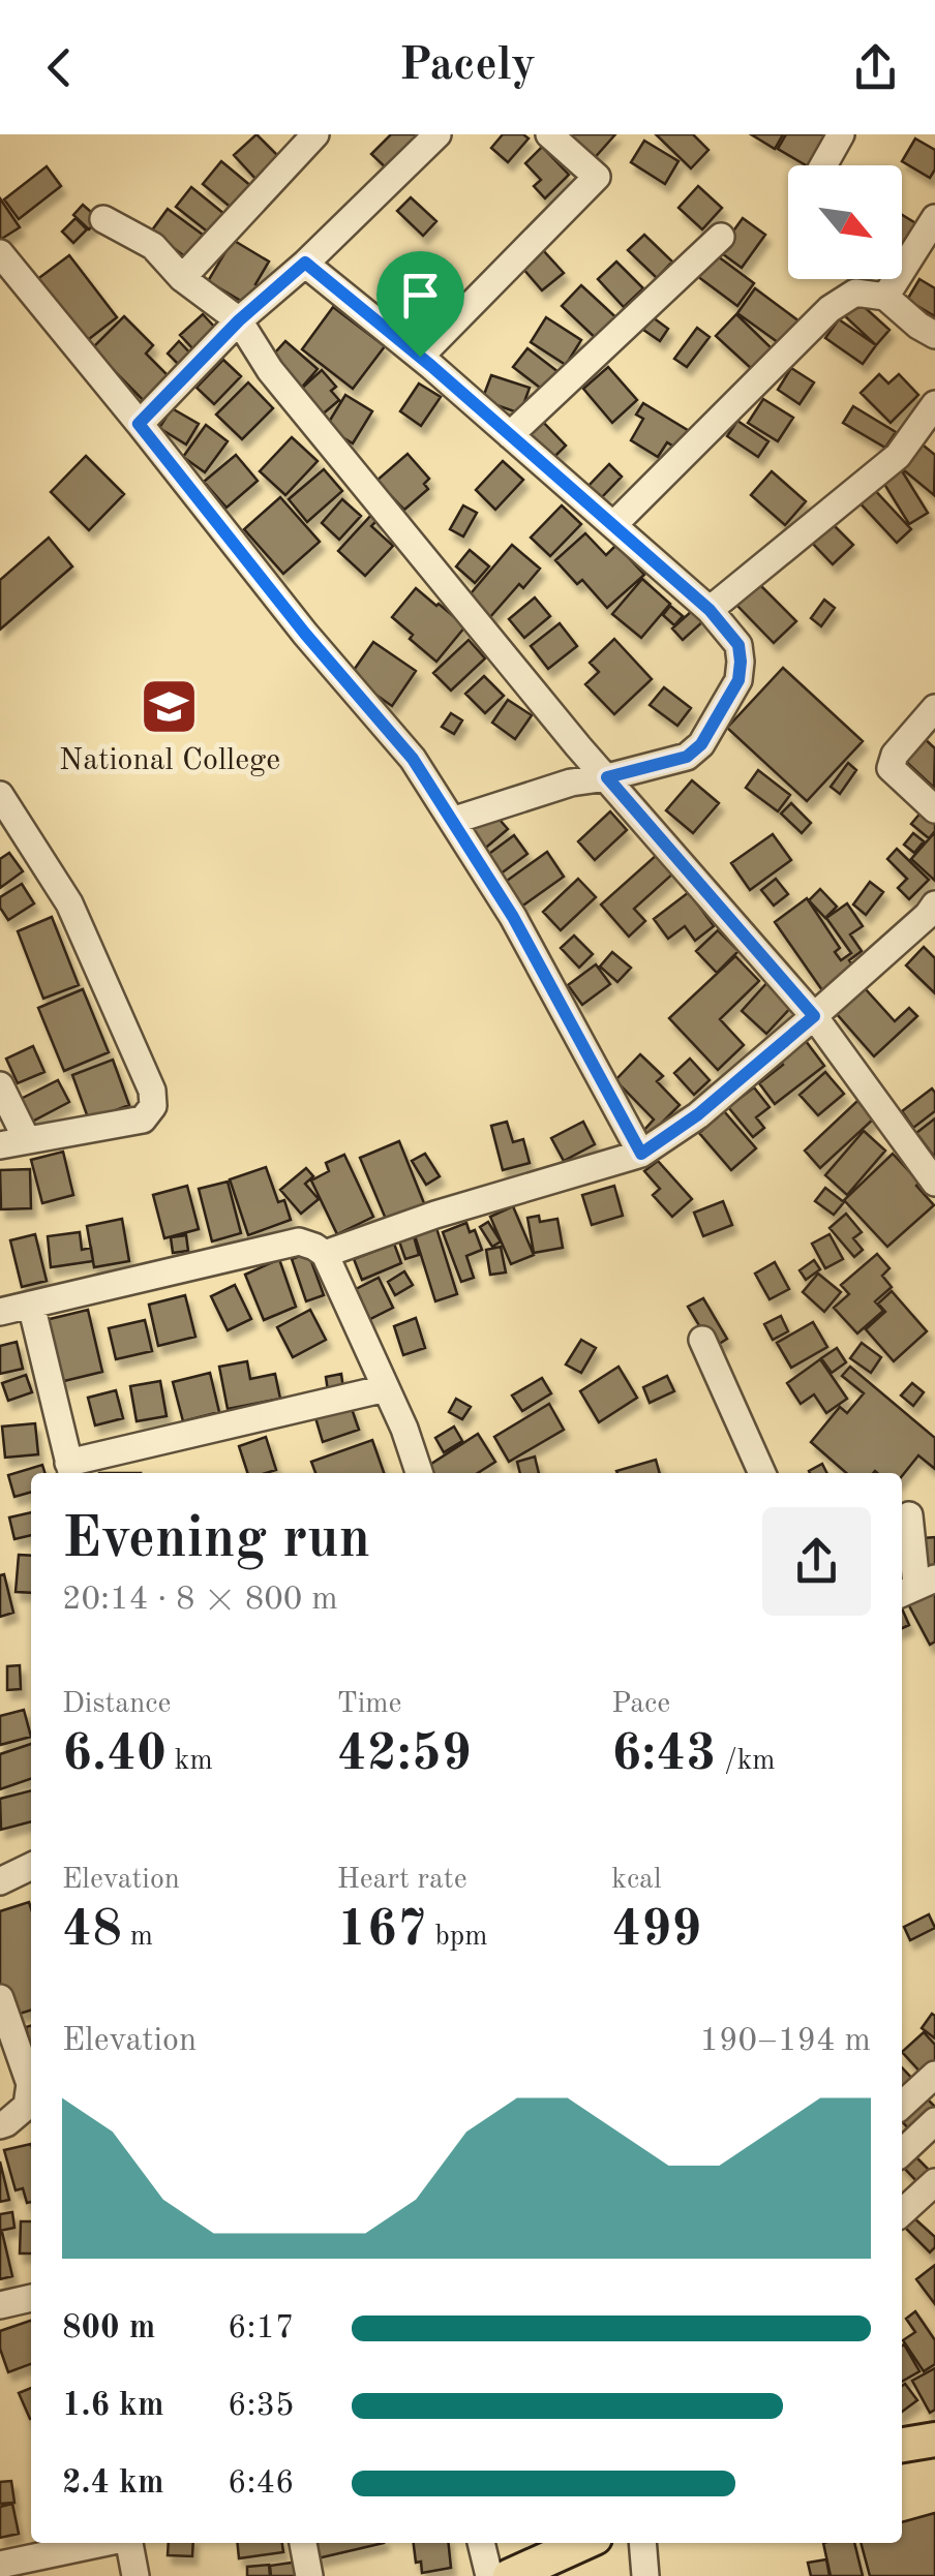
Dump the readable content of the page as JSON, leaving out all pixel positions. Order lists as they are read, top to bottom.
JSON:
{
  "places": {
    "school or university": ["National College"]
  },
  "north": "bottom right",
  "page": {
    "header": "Pacely",
    "heading": ["Evening run", "20:14 · 8 × 800 m"],
    "stats": [
      ["Distance", "6.40 km"],
      ["Time", "42:59"],
      ["Pace", "6:43 /km"],
      ["Elevation", "48 m"],
      ["Heart rate", "167 bpm"],
      ["kcal", "499"]
    ],
    "chart": ["Elevation", "190–194 m"],
    "list": [
      {
        "name": "800 m",
        "note": "6:17"
      },
      {
        "name": "1.6 km",
        "note": "6:35"
      },
      {
        "name": "2.4 km",
        "note": "6:46"
      }
    ]
  }
}
